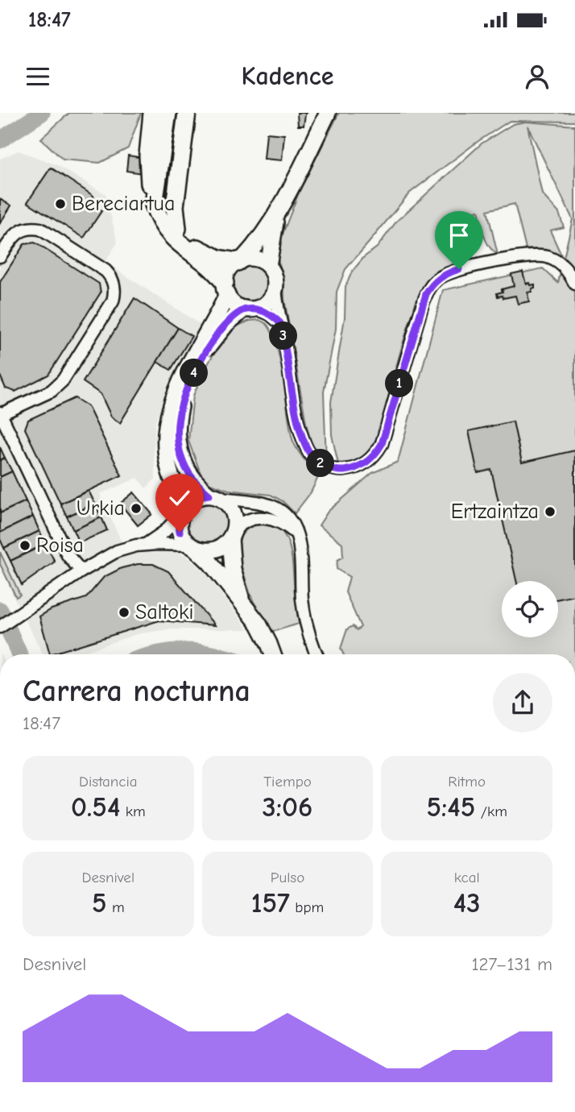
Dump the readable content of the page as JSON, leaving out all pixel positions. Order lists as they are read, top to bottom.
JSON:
{
  "places": [
    "Bereciartua",
    "Urkia",
    "Ertzaintza",
    "Roisa",
    "Saltoki"
  ],
  "page": {
    "status": "18:47",
    "header": "Kadence",
    "pins": [
      "3",
      "4",
      "1",
      "2"
    ],
    "heading": ["Carrera nocturna", "18:47"],
    "stats": [
      ["Distancia", "0.54 km"],
      ["Tiempo", "3:06"],
      ["Ritmo", "5:45 /km"],
      ["Desnivel", "5 m"],
      ["Pulso", "157 bpm"],
      ["kcal", "43"]
    ],
    "chart": ["Desnivel", "127–131 m"]
  }
}
